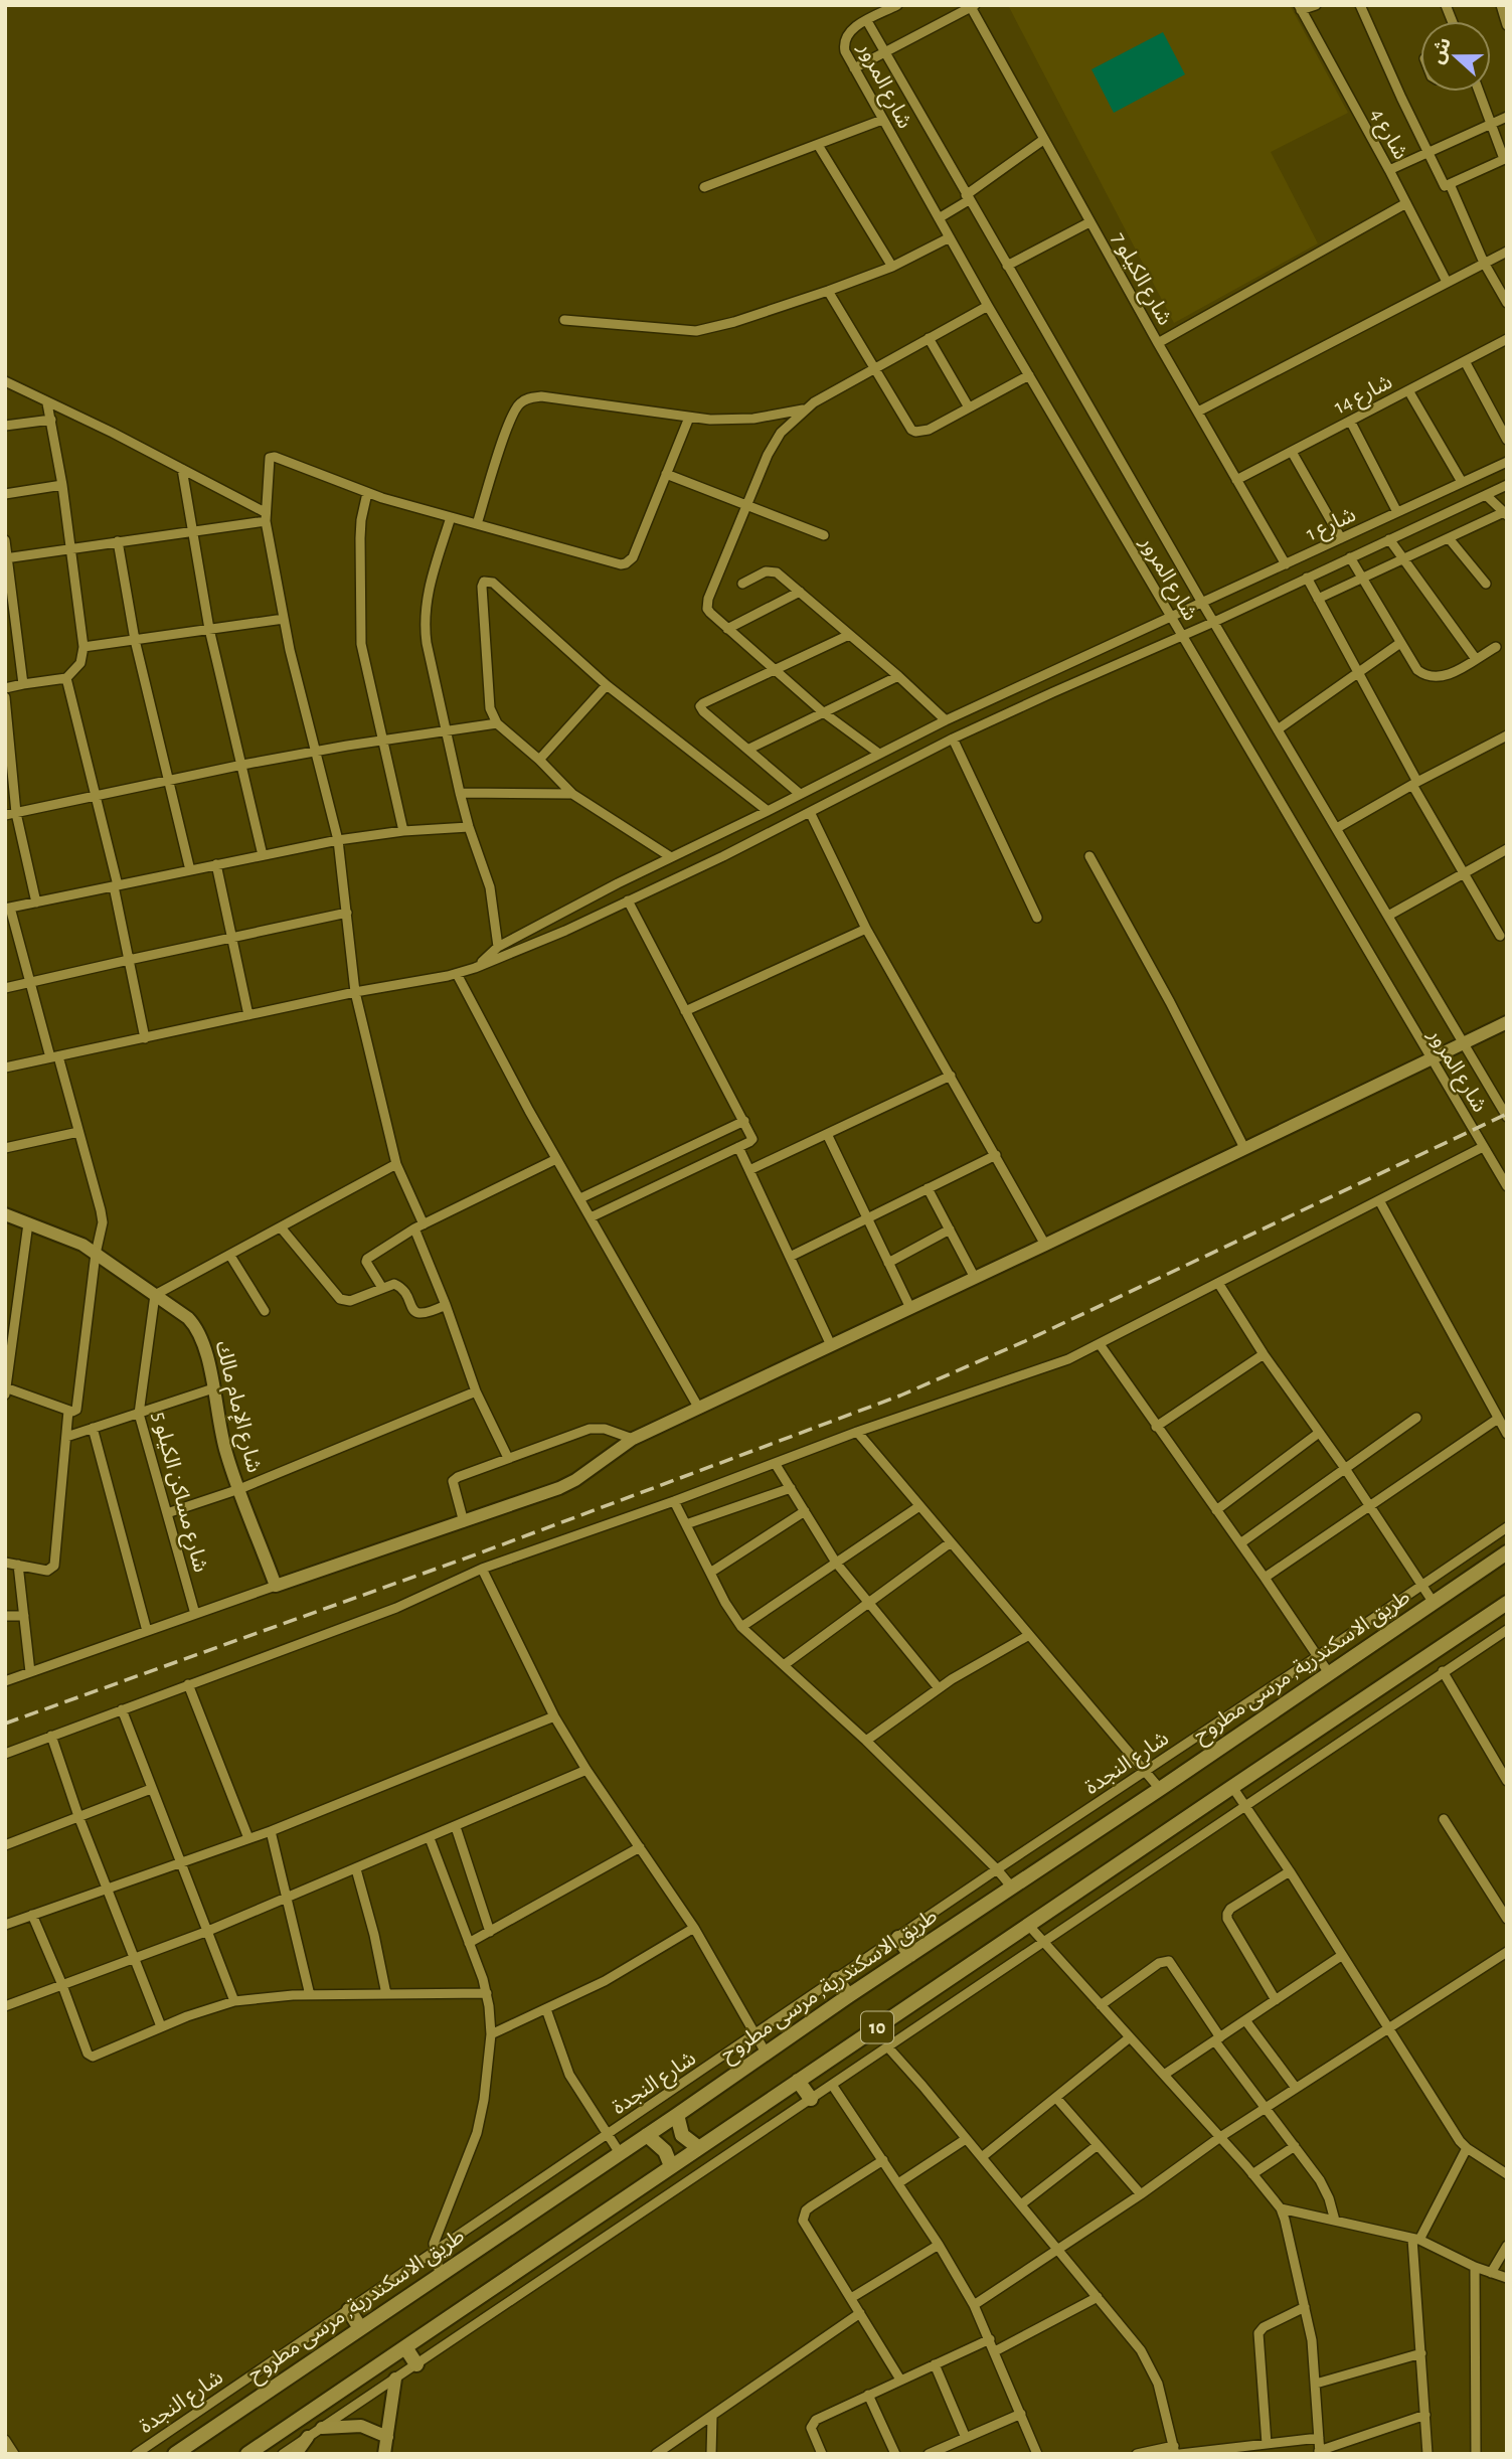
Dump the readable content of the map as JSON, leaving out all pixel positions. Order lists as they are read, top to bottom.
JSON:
{
  "streets": {
    "main road": ["طريق الاسكندرية, مرسى مطروح", "10"],
    "street": [
      "شارع المرور",
      "شارع 4",
      "شارع الكيلو 7",
      "شارع 14",
      "شارع 1",
      "شارع الإمام مالك",
      "شارع مساكن الكيلو 5",
      "شارع النجدة"
    ]
  },
  "crossings": [
    ["شارع المرور", "شارع الكيلو 7"],
    ["شارع المرور", "شارع 1"],
    ["شارع الكيلو 7", "شارع 14"],
    ["شارع الكيلو 7", "شارع 1"],
    ["شارع الإمام مالك", "شارع مساكن الكيلو 5"]
  ],
  "north": "left"
}
